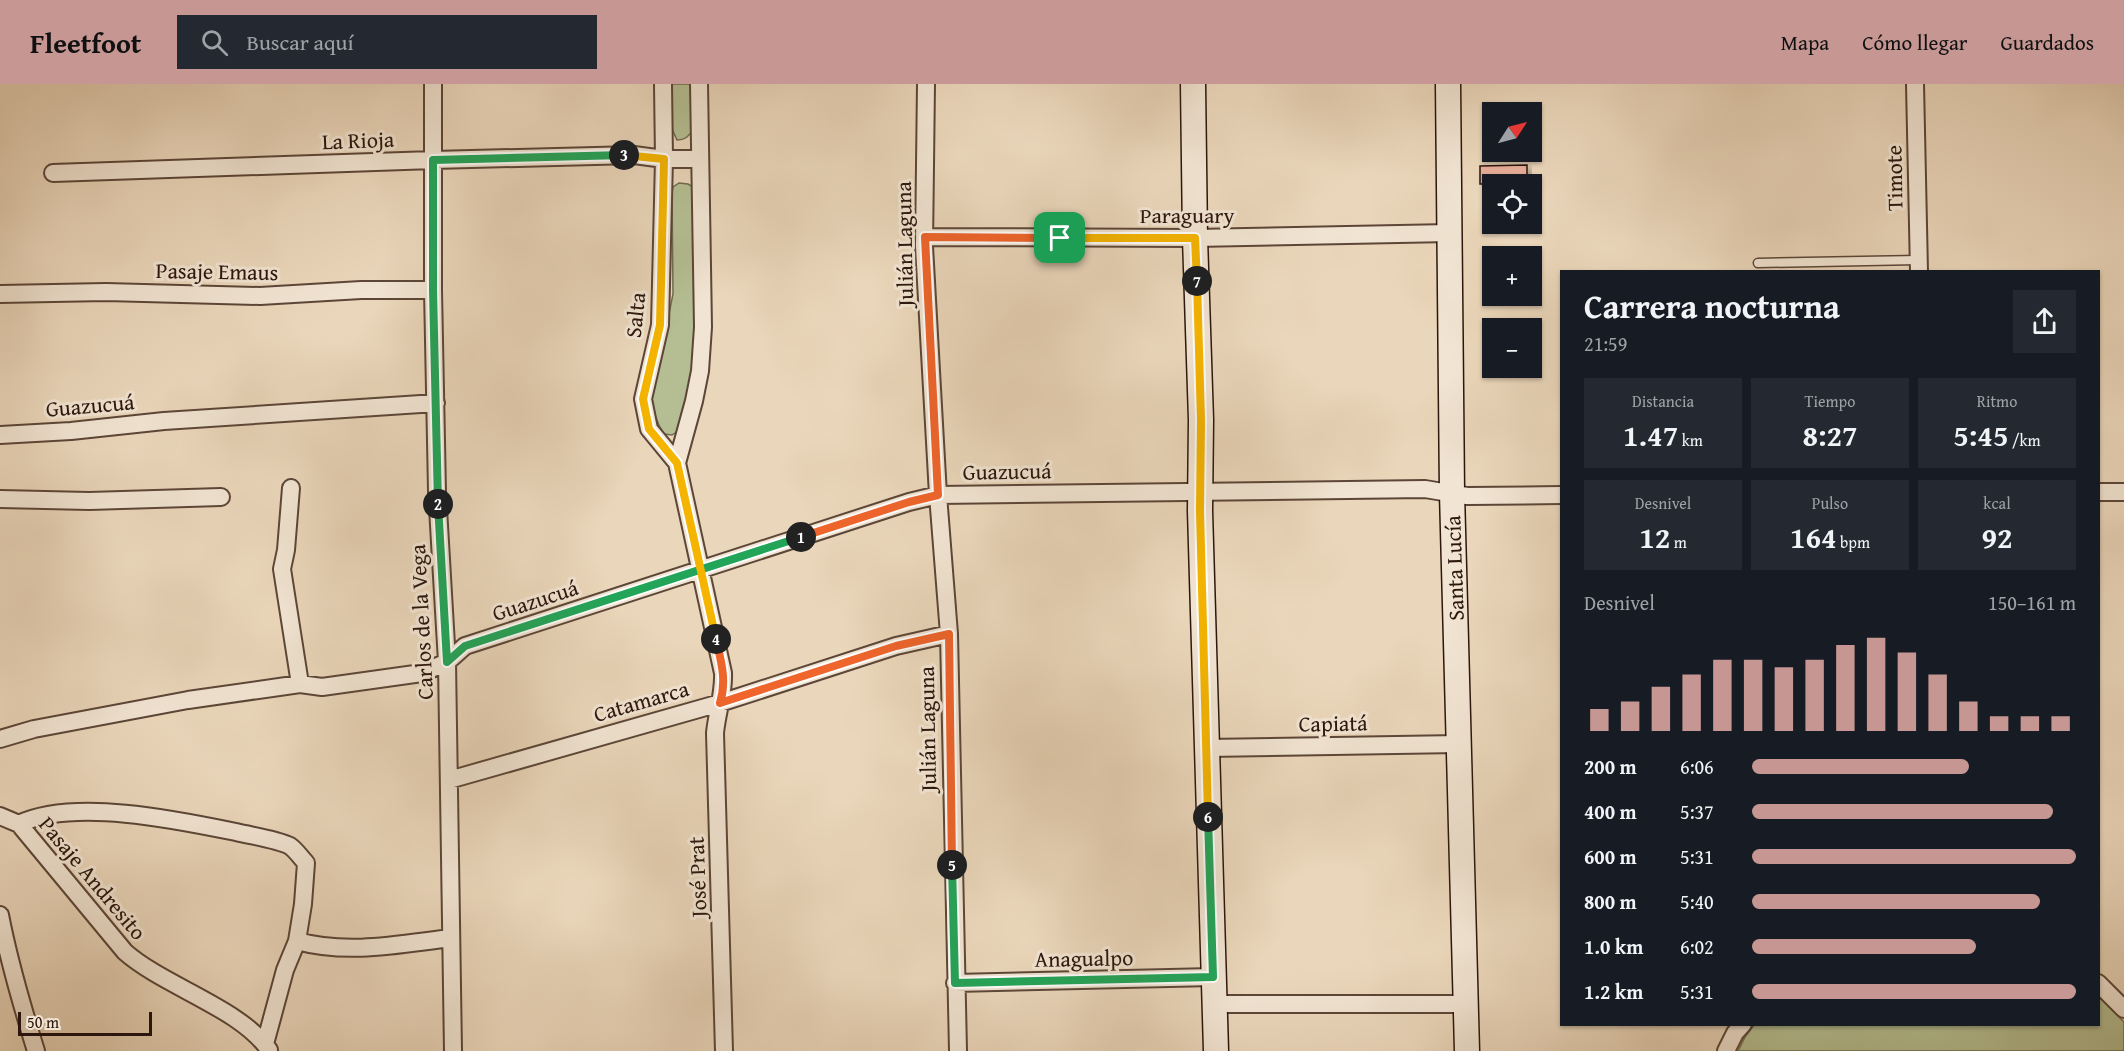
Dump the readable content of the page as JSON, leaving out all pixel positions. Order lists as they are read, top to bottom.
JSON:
{
  "streets": {
    "street": [
      "La Rioja",
      "Timote",
      "Paraguary",
      "Julián Laguna",
      "Pasaje Emaus",
      "Salta",
      "Guazucuá",
      "Santa Lucía",
      "Carlos de la Vega",
      "Catamarca",
      "Capiatá",
      "José Prat",
      "Pasaje Andresito",
      "Anagualpo"
    ]
  },
  "crossings": [
    ["La Rioja", "Salta"],
    ["La Rioja", "Carlos de la Vega"],
    ["Paraguary", "Julián Laguna"],
    ["Paraguary", "Santa Lucía"],
    ["Julián Laguna", "Guazucuá"],
    ["Julián Laguna", "Catamarca"],
    ["Julián Laguna", "Anagualpo"],
    ["Pasaje Emaus", "Carlos de la Vega"],
    ["Salta", "Guazucuá"],
    ["Salta", "Catamarca"],
    ["Salta", "José Prat"],
    ["Guazucuá", "Santa Lucía"],
    ["Guazucuá", "Carlos de la Vega"],
    ["Santa Lucía", "Capiatá"],
    ["Carlos de la Vega", "Catamarca"],
    ["Catamarca", "José Prat"]
  ],
  "scale_bar": "50 m",
  "north": "top right",
  "page": {
    "header": "Fleetfoot",
    "search": "Buscar aquí",
    "nav": ["Mapa", "Cómo llegar", "Guardados"],
    "map_buttons": ["+", "−"],
    "pins": [
      "3",
      "7",
      "2",
      "1",
      "4",
      "6",
      "5"
    ],
    "heading": ["Carrera nocturna", "21:59"],
    "stats": [
      ["Distancia", "1.47 km"],
      ["Tiempo", "8:27"],
      ["Ritmo", "5:45 /km"],
      ["Desnivel", "12 m"],
      ["Pulso", "164 bpm"],
      ["kcal", "92"]
    ],
    "chart": ["Desnivel", "150–161 m"],
    "list": [
      {
        "name": "200 m",
        "note": "6:06"
      },
      {
        "name": "400 m",
        "note": "5:37"
      },
      {
        "name": "600 m",
        "note": "5:31"
      },
      {
        "name": "800 m",
        "note": "5:40"
      },
      {
        "name": "1.0 km",
        "note": "6:02"
      },
      {
        "name": "1.2 km",
        "note": "5:31"
      }
    ],
    "scale": "50 m"
  }
}
